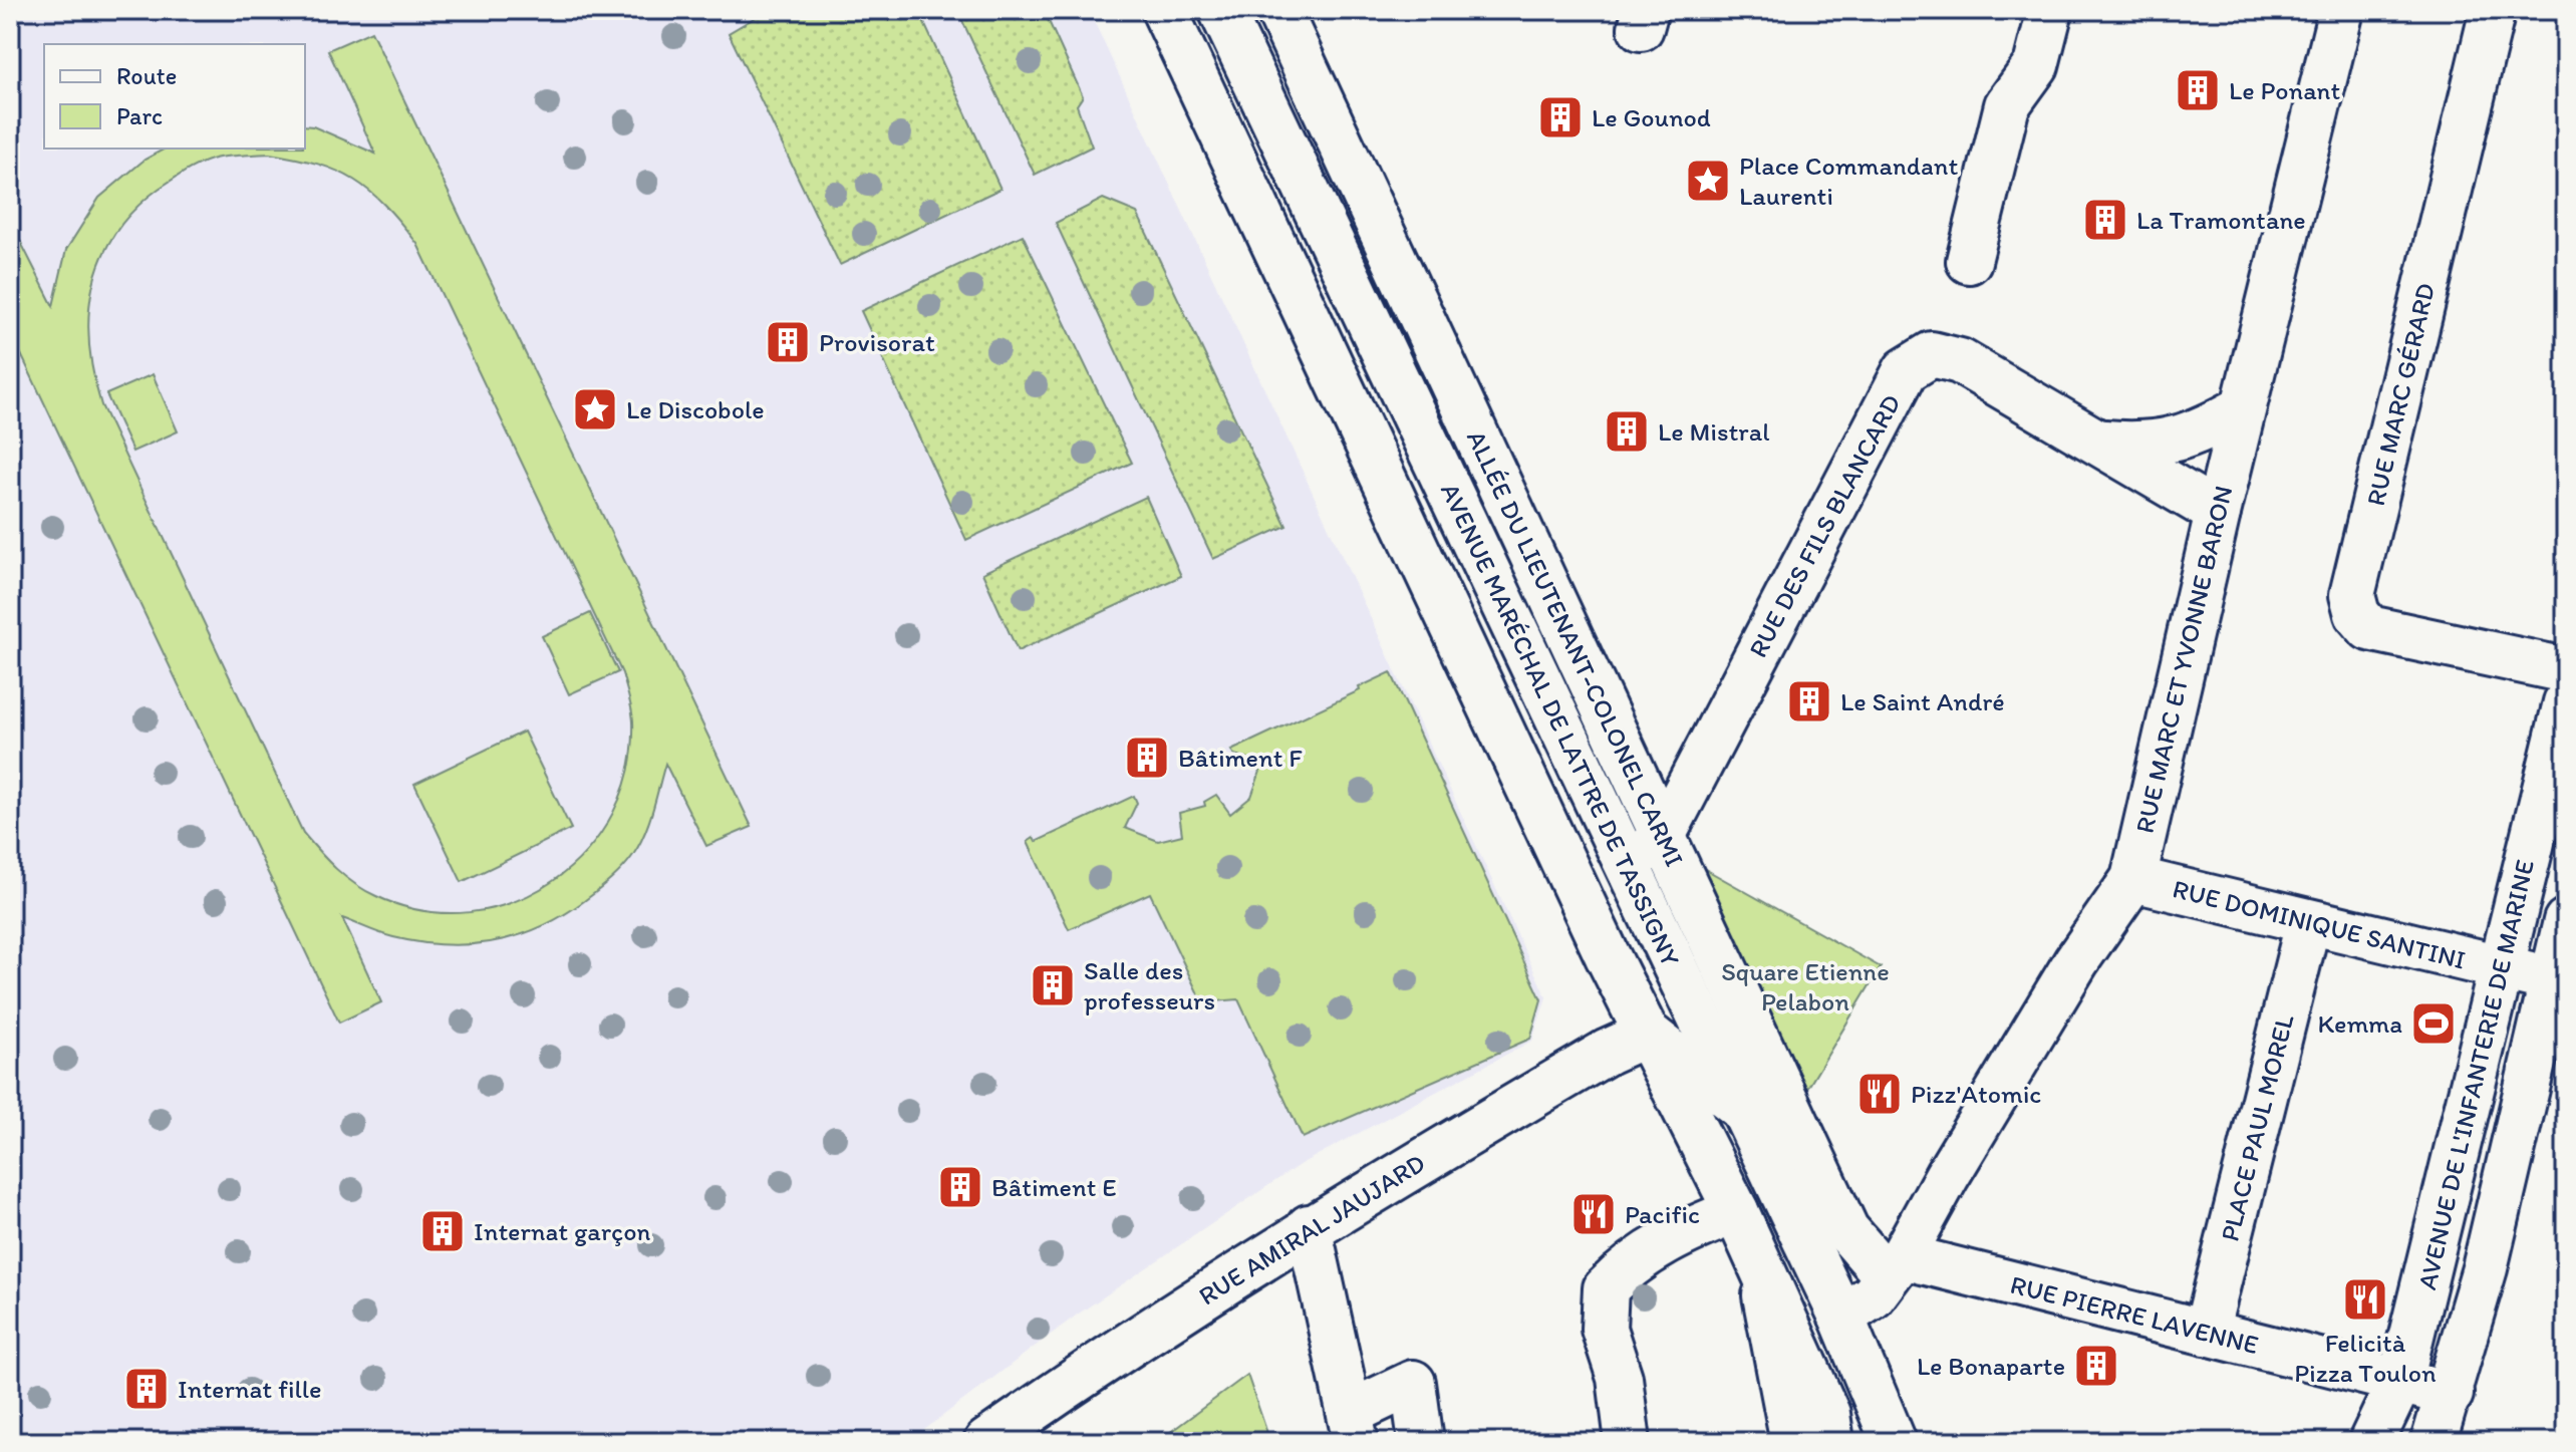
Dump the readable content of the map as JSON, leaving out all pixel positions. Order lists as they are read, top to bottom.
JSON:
{
  "streets": {
    "street": [
      "RUE MARC GÉRARD",
      "RUE DES FILS BLANCARD",
      "ALLÉE DU LIEUTENANT-COLONEL CARMI",
      "RUE MARC ET YVONNE BARON",
      "AVENUE MARÉCHAL DE LATTRE DE TASSIGNY",
      "RUE DOMINIQUE SANTINI",
      "AVENUE DE L'INFANTERIE DE MARINE",
      "PLACE PAUL MOREL",
      "RUE AMIRAL JAUJARD",
      "RUE PIERRE LAVENNE"
    ]
  },
  "crossings": [
    ["RUE DES FILS BLANCARD", "ALLÉE DU LIEUTENANT-COLONEL CARMI"],
    ["RUE DES FILS BLANCARD", "RUE MARC ET YVONNE BARON"],
    ["RUE DES FILS BLANCARD", "AVENUE MARÉCHAL DE LATTRE DE TASSIGNY"],
    ["ALLÉE DU LIEUTENANT-COLONEL CARMI", "RUE MARC ET YVONNE BARON"],
    ["ALLÉE DU LIEUTENANT-COLONEL CARMI", "RUE PIERRE LAVENNE"],
    ["RUE MARC ET YVONNE BARON", "RUE DOMINIQUE SANTINI"],
    ["RUE MARC ET YVONNE BARON", "RUE PIERRE LAVENNE"],
    ["AVENUE MARÉCHAL DE LATTRE DE TASSIGNY", "RUE AMIRAL JAUJARD"],
    ["RUE DOMINIQUE SANTINI", "AVENUE DE L'INFANTERIE DE MARINE"],
    ["RUE DOMINIQUE SANTINI", "PLACE PAUL MOREL"],
    ["AVENUE DE L'INFANTERIE DE MARINE", "RUE PIERRE LAVENNE"],
    ["PLACE PAUL MOREL", "RUE PIERRE LAVENNE"]
  ],
  "parks": ["Square Etienne Pelabon"],
  "places": {
    "building": [
      "Le Ponant",
      "Le Gounod",
      "La Tramontane",
      "Provisorat",
      "Le Mistral",
      "Le Saint André",
      "Bâtiment F",
      "Salle des professeurs",
      "Bâtiment E",
      "Internat garçon",
      "Le Bonaparte",
      "Internat fille"
    ],
    "place": ["Place Commandant Laurenti", "Le Discobole"],
    "sports": ["Kemma"],
    "restaurant": ["Pizz'Atomic", "Pacific", "Felicità Pizza Toulon"]
  },
  "legend": ["Route", "Parc"]
}
